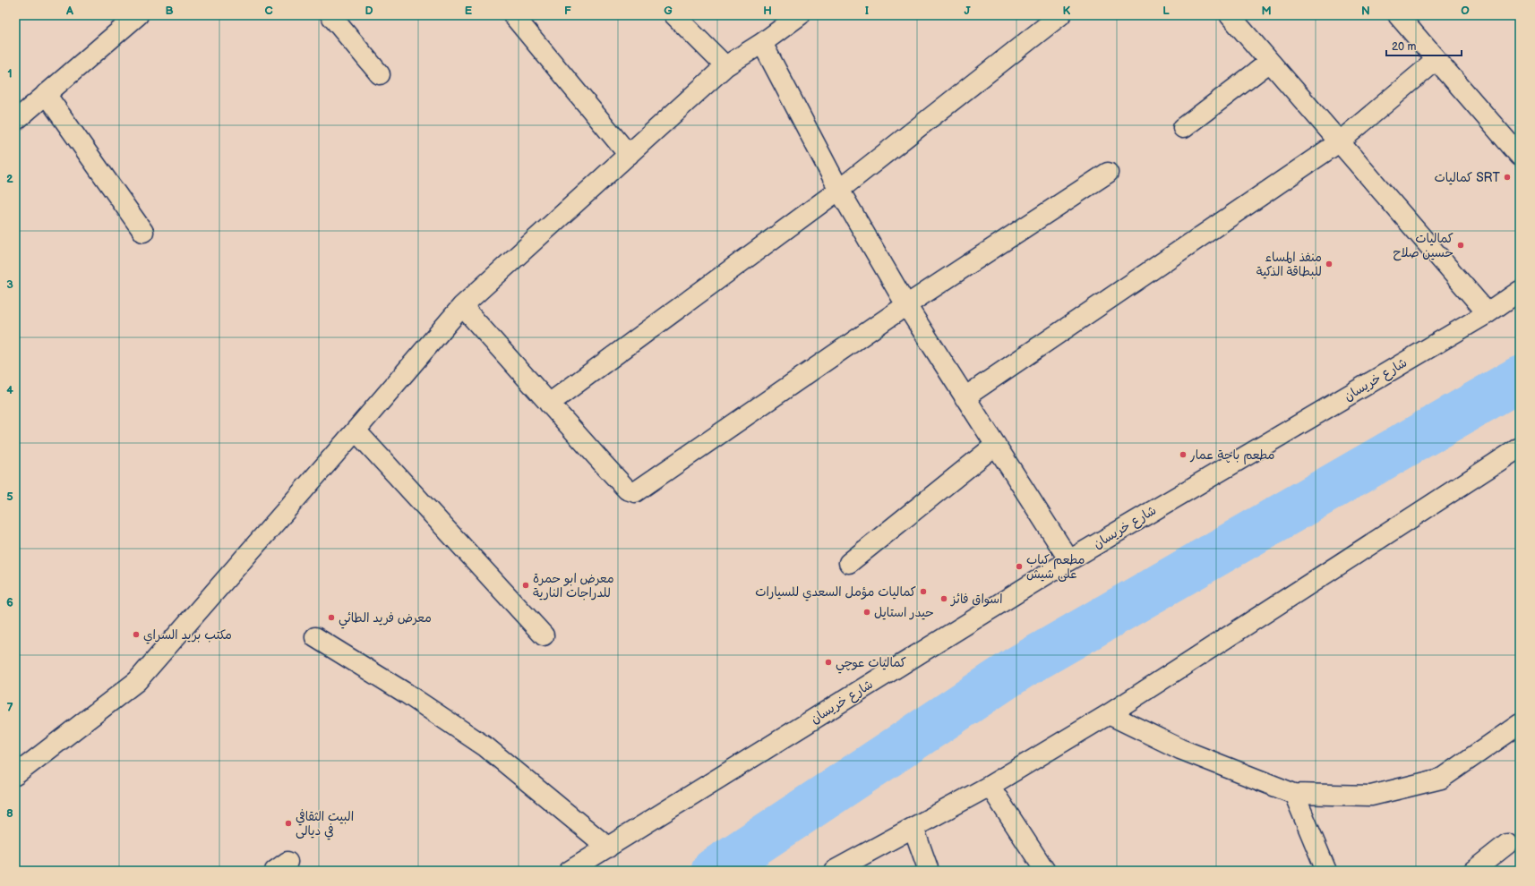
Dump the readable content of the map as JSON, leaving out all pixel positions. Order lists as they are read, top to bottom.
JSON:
{
  "streets": {
    "street": ["شارع خريسان"]
  },
  "places": [
    "كماليات SRT",
    "كماليات حسين صلاح",
    "منفذ المساء للبطاقة الذكية",
    "مطعم باچة عمار",
    "مطعم كباب على شيش",
    "معرض ابو حمرة للدراجات النارية",
    "كماليات مؤمل السعدي للسيارات",
    "اسواق فائز",
    "حيدر استايل",
    "معرض فريد الطائي",
    "مكتب بريد السراي",
    "كماليات عوچي",
    "البيت الثقافي في ديالى"
  ],
  "scale_bar": "20 m",
  "grid": {
    "columns": [
      "A",
      "B",
      "C",
      "D",
      "E",
      "F",
      "G",
      "H",
      "I",
      "J",
      "K",
      "L",
      "M",
      "N",
      "O"
    ],
    "rows": [
      "1",
      "2",
      "3",
      "4",
      "5",
      "6",
      "7",
      "8"
    ]
  }
}
